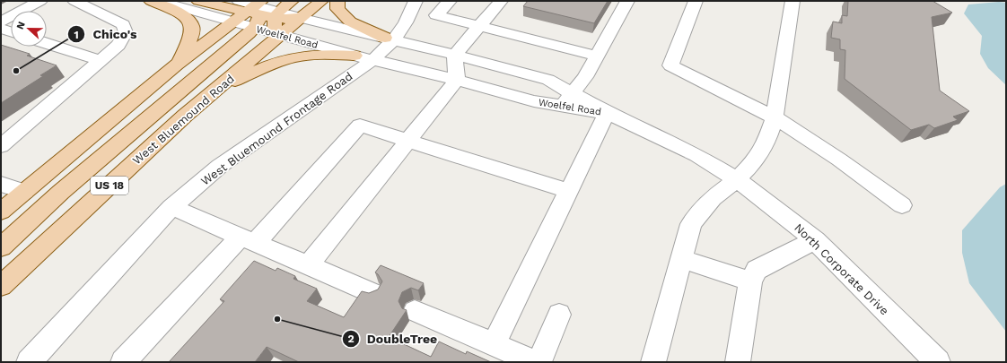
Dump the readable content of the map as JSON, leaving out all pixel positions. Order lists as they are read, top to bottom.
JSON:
{
  "streets": {
    "main road": ["West Bluemound Road", "US 18"],
    "street": ["Woelfel Road", "West Bluemound Frontage Road", "North Corporate Drive"]
  },
  "crossings": [
    ["Woelfel Road", "West Bluemound Road"],
    ["Woelfel Road", "West Bluemound Frontage Road"],
    ["Woelfel Road", "North Corporate Drive"]
  ],
  "places": ["Chico's", "DoubleTree"],
  "north": "left"
}
